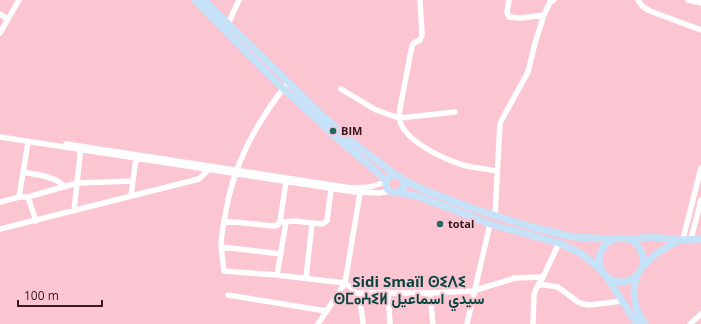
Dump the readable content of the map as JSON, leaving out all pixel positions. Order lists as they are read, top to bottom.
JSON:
{
  "districts": ["Sidi Smaïl ⵙⵉⴷⵉ ⵙⵎⴰⵄⵉⵍ سيدي اسماعيل"],
  "places": ["BIM", "total"],
  "scale_bar": "100 m"
}
